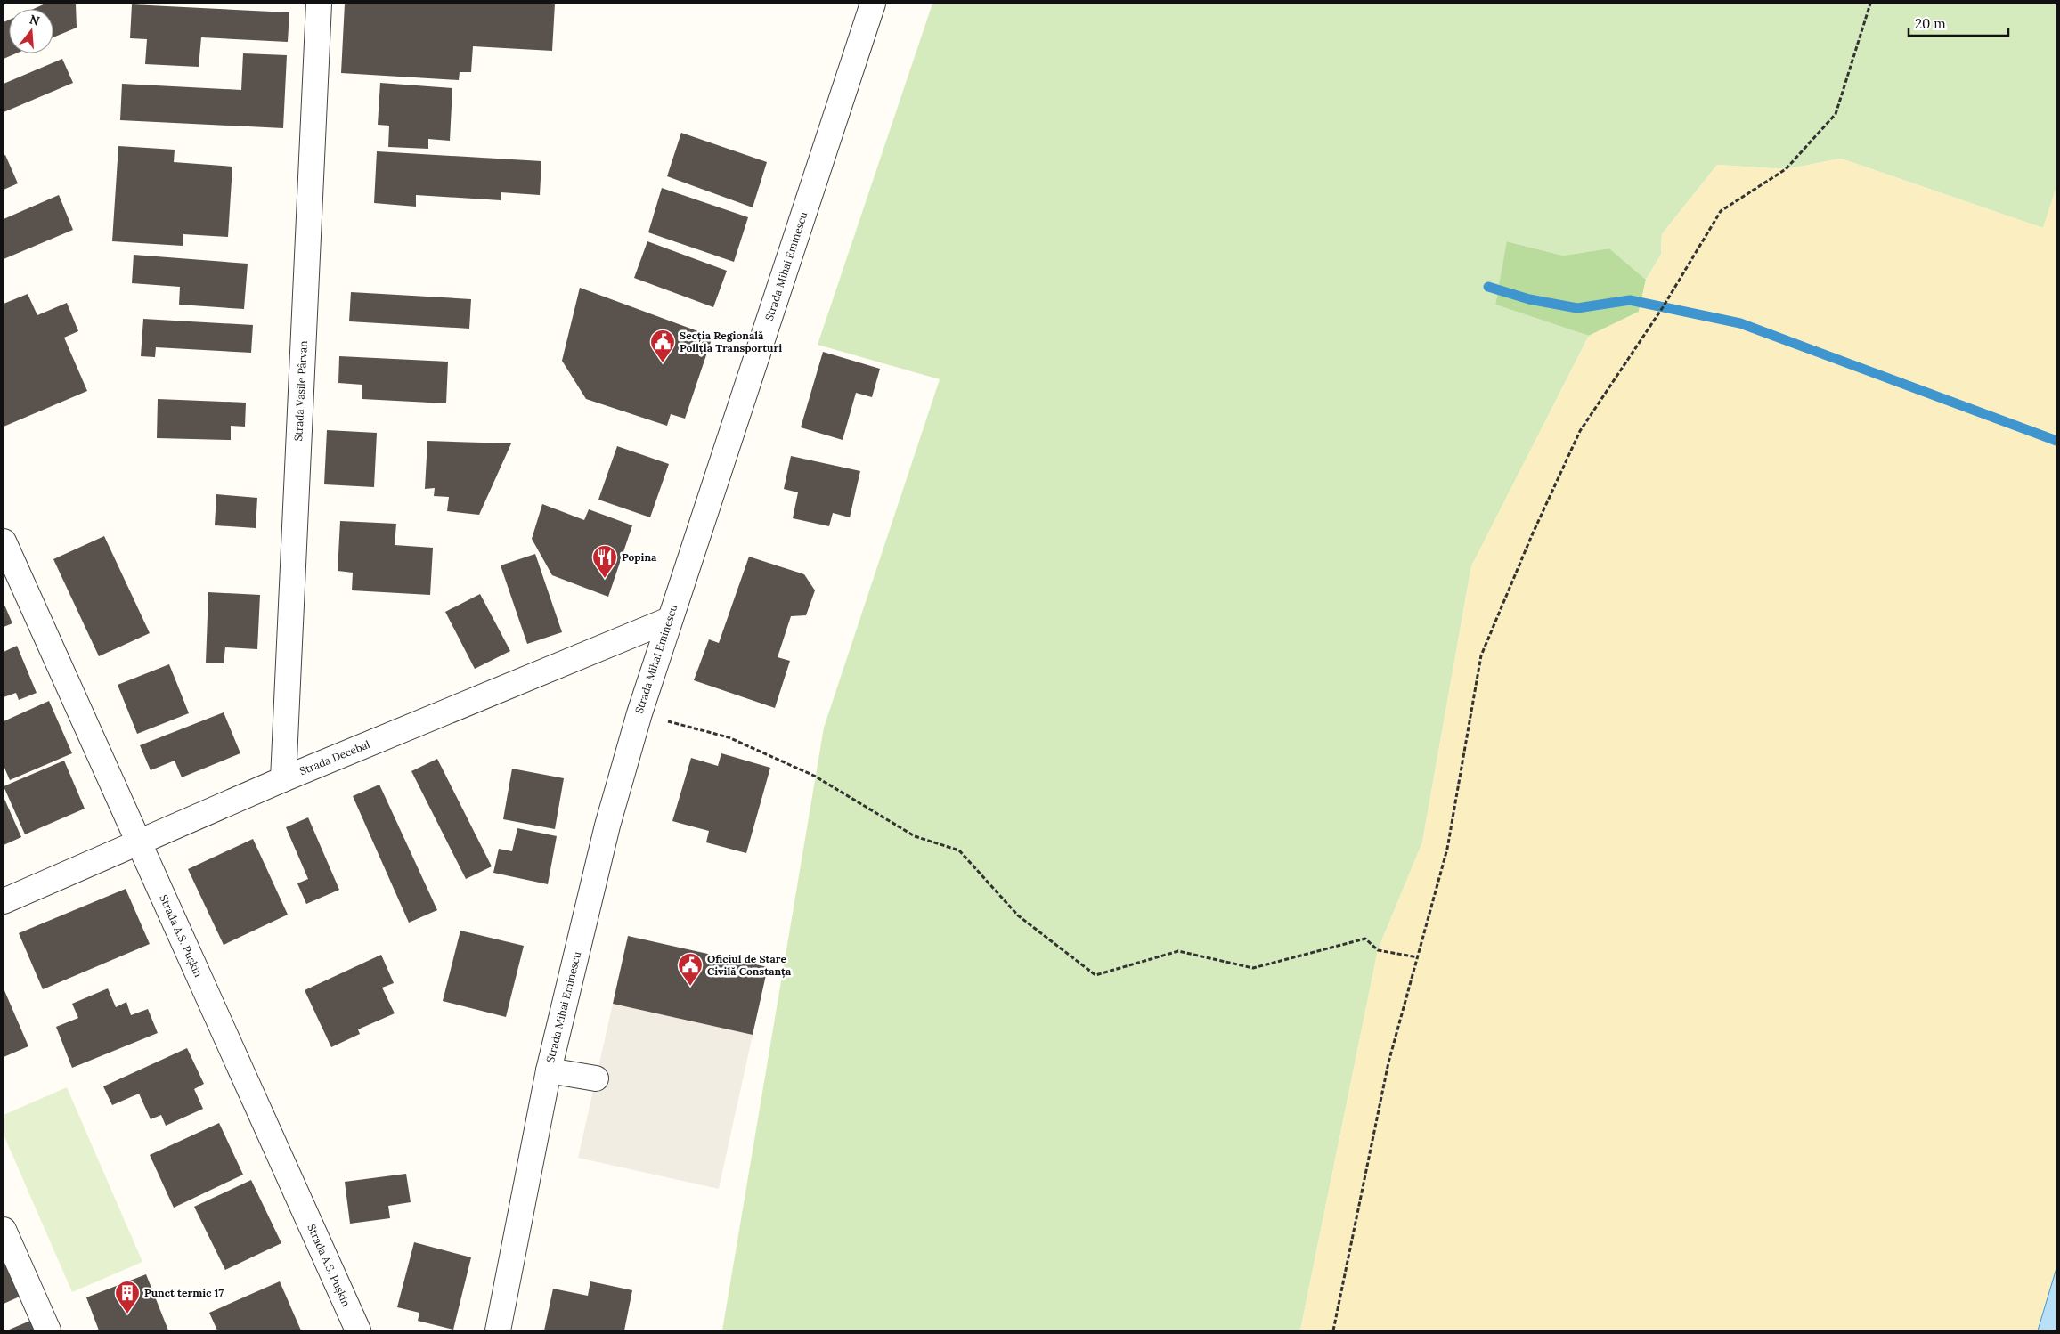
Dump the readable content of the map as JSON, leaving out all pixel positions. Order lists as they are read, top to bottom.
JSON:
{
  "streets": {
    "street": [
      "Strada Mihai Eminescu",
      "Strada Vasile Pârvan",
      "Strada Decebal",
      "Strada A.S. Pușkin"
    ]
  },
  "crossings": [
    ["Strada Mihai Eminescu", "Strada Decebal"],
    ["Strada Vasile Pârvan", "Strada Decebal"],
    ["Strada Decebal", "Strada A.S. Pușkin"]
  ],
  "places": {
    "public building": ["Secția Regională Poliția Transporturi", "Oficiul de Stare Civilă Constanța"],
    "restaurant": ["Popina"],
    "building": ["Punct termic 17"]
  },
  "scale_bar": "20 m",
  "north": "top"
}
